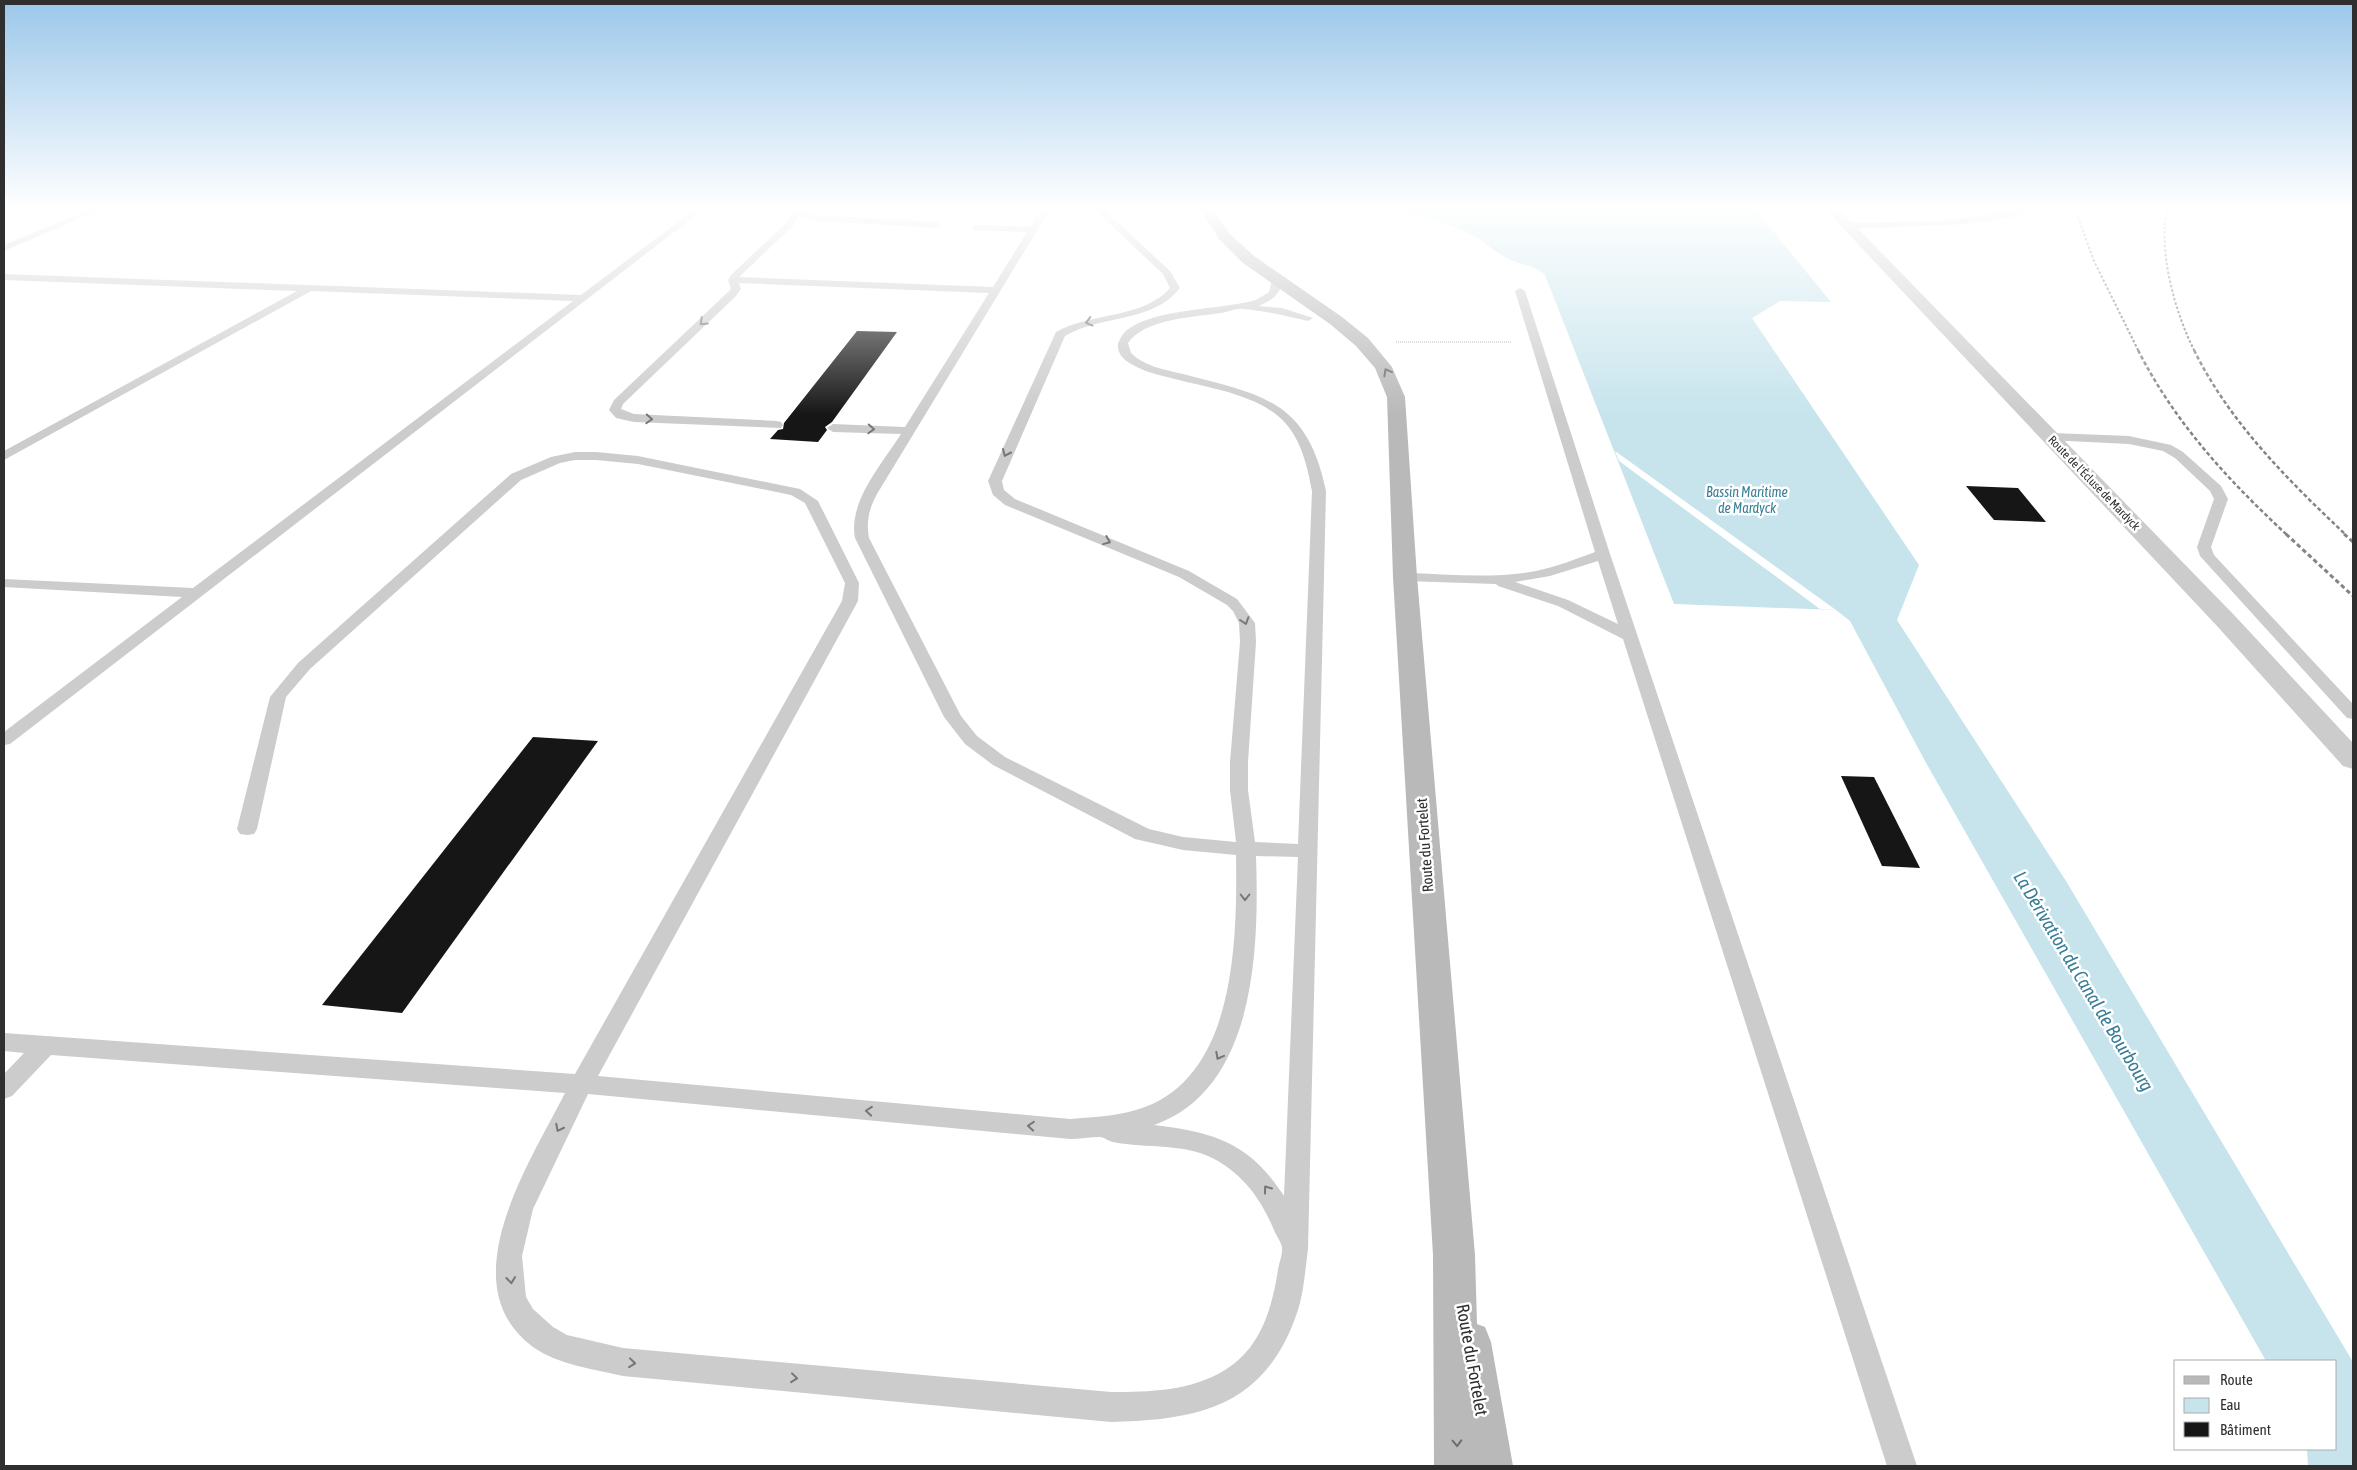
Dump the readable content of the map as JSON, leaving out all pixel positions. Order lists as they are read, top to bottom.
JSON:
{
  "streets": {
    "main road": ["Route du Fortelet"],
    "street": ["Route de l'Écluse de Mardyck"]
  },
  "water": ["Bassin Maritime de Mardyck", "La Dérivation du Canal de Bourbourg"],
  "legend": ["Route", "Eau", "Bâtiment"]
}
